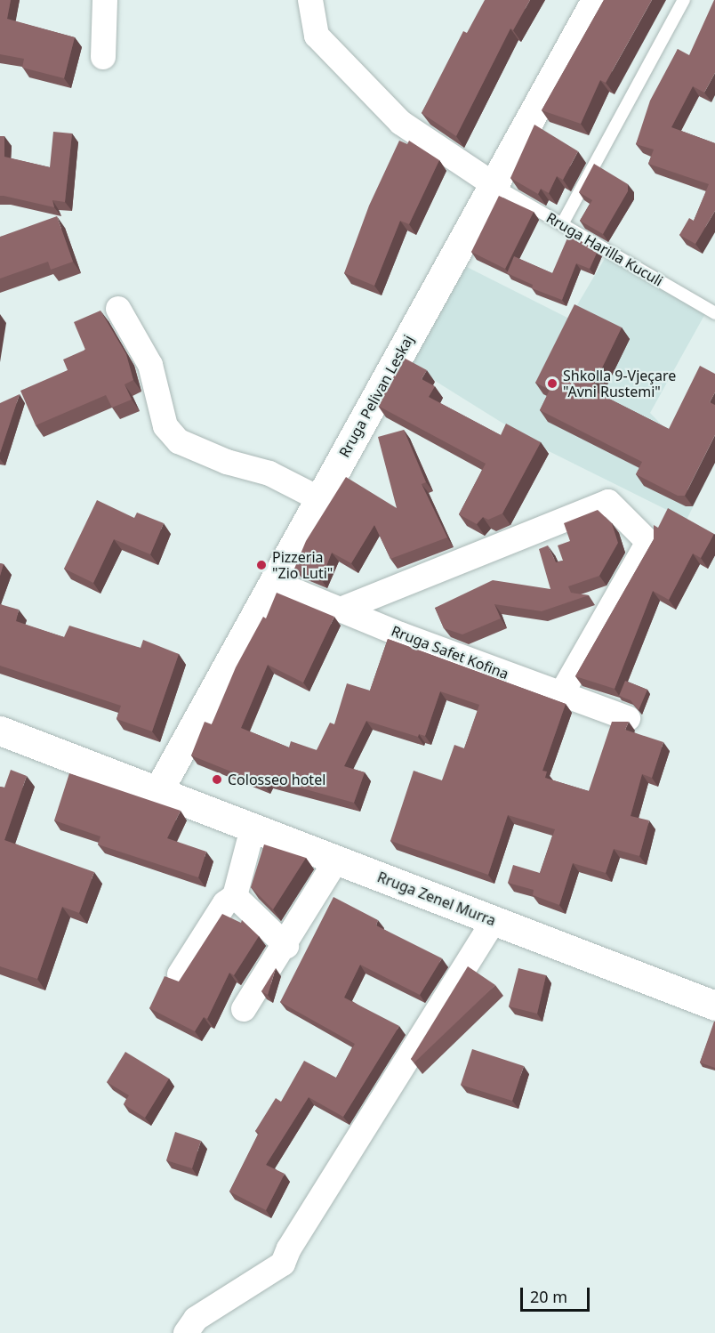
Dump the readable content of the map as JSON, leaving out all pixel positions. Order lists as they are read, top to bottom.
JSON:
{
  "streets": {
    "main road": ["Rruga Pelivan Leskaj", "Rruga Zenel Murra"],
    "street": ["Rruga Safet Kofina"],
    "lane": ["Rruga Harilla Kuculi"]
  },
  "crossings": [
    ["Rruga Harilla Kuculi", "Rruga Pelivan Leskaj"],
    ["Rruga Pelivan Leskaj", "Rruga Safet Kofina"],
    ["Rruga Pelivan Leskaj", "Rruga Zenel Murra"]
  ],
  "places": ["Shkolla 9-Vjeçare \"Avni Rustemi\"", "Pizzeria \"Zio Luti\"", "Colosseo hotel"],
  "scale_bar": "20 m"
}
